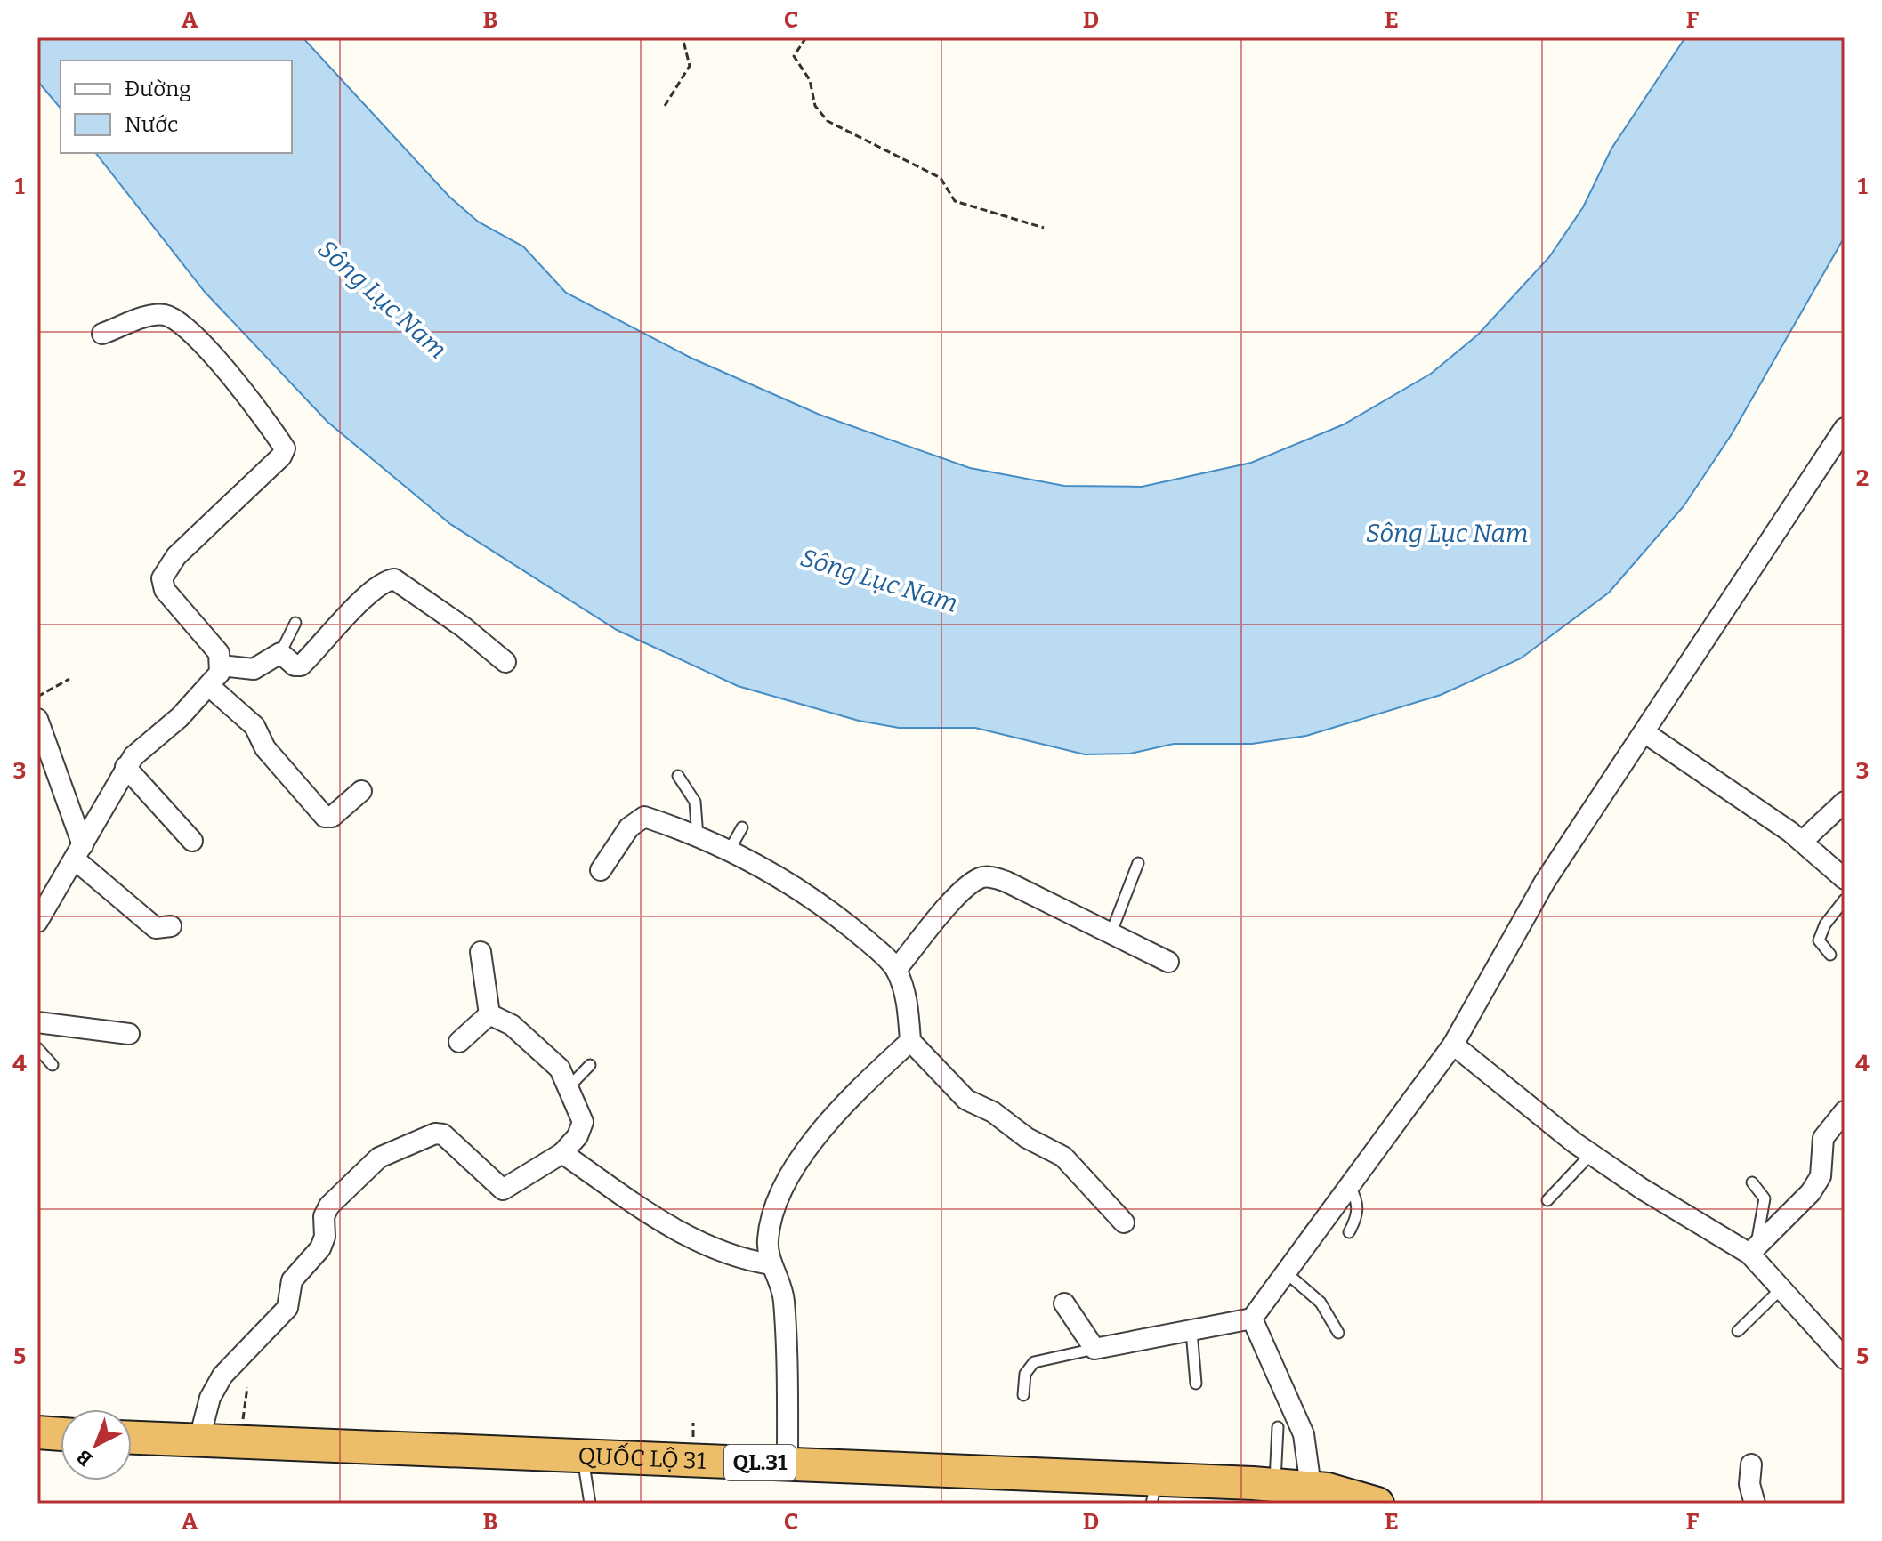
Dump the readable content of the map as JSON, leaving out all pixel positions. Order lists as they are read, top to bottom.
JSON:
{
  "streets": {
    "highway": ["QUỐC LỘ 31", "QL.31"]
  },
  "water": ["Sông Lục Nam"],
  "legend": ["Đường", "Nước"],
  "north": "bottom left",
  "grid": {
    "columns": [
      "A",
      "B",
      "C",
      "D",
      "E",
      "F"
    ],
    "rows": [
      "1",
      "2",
      "3",
      "4",
      "5"
    ]
  }
}
